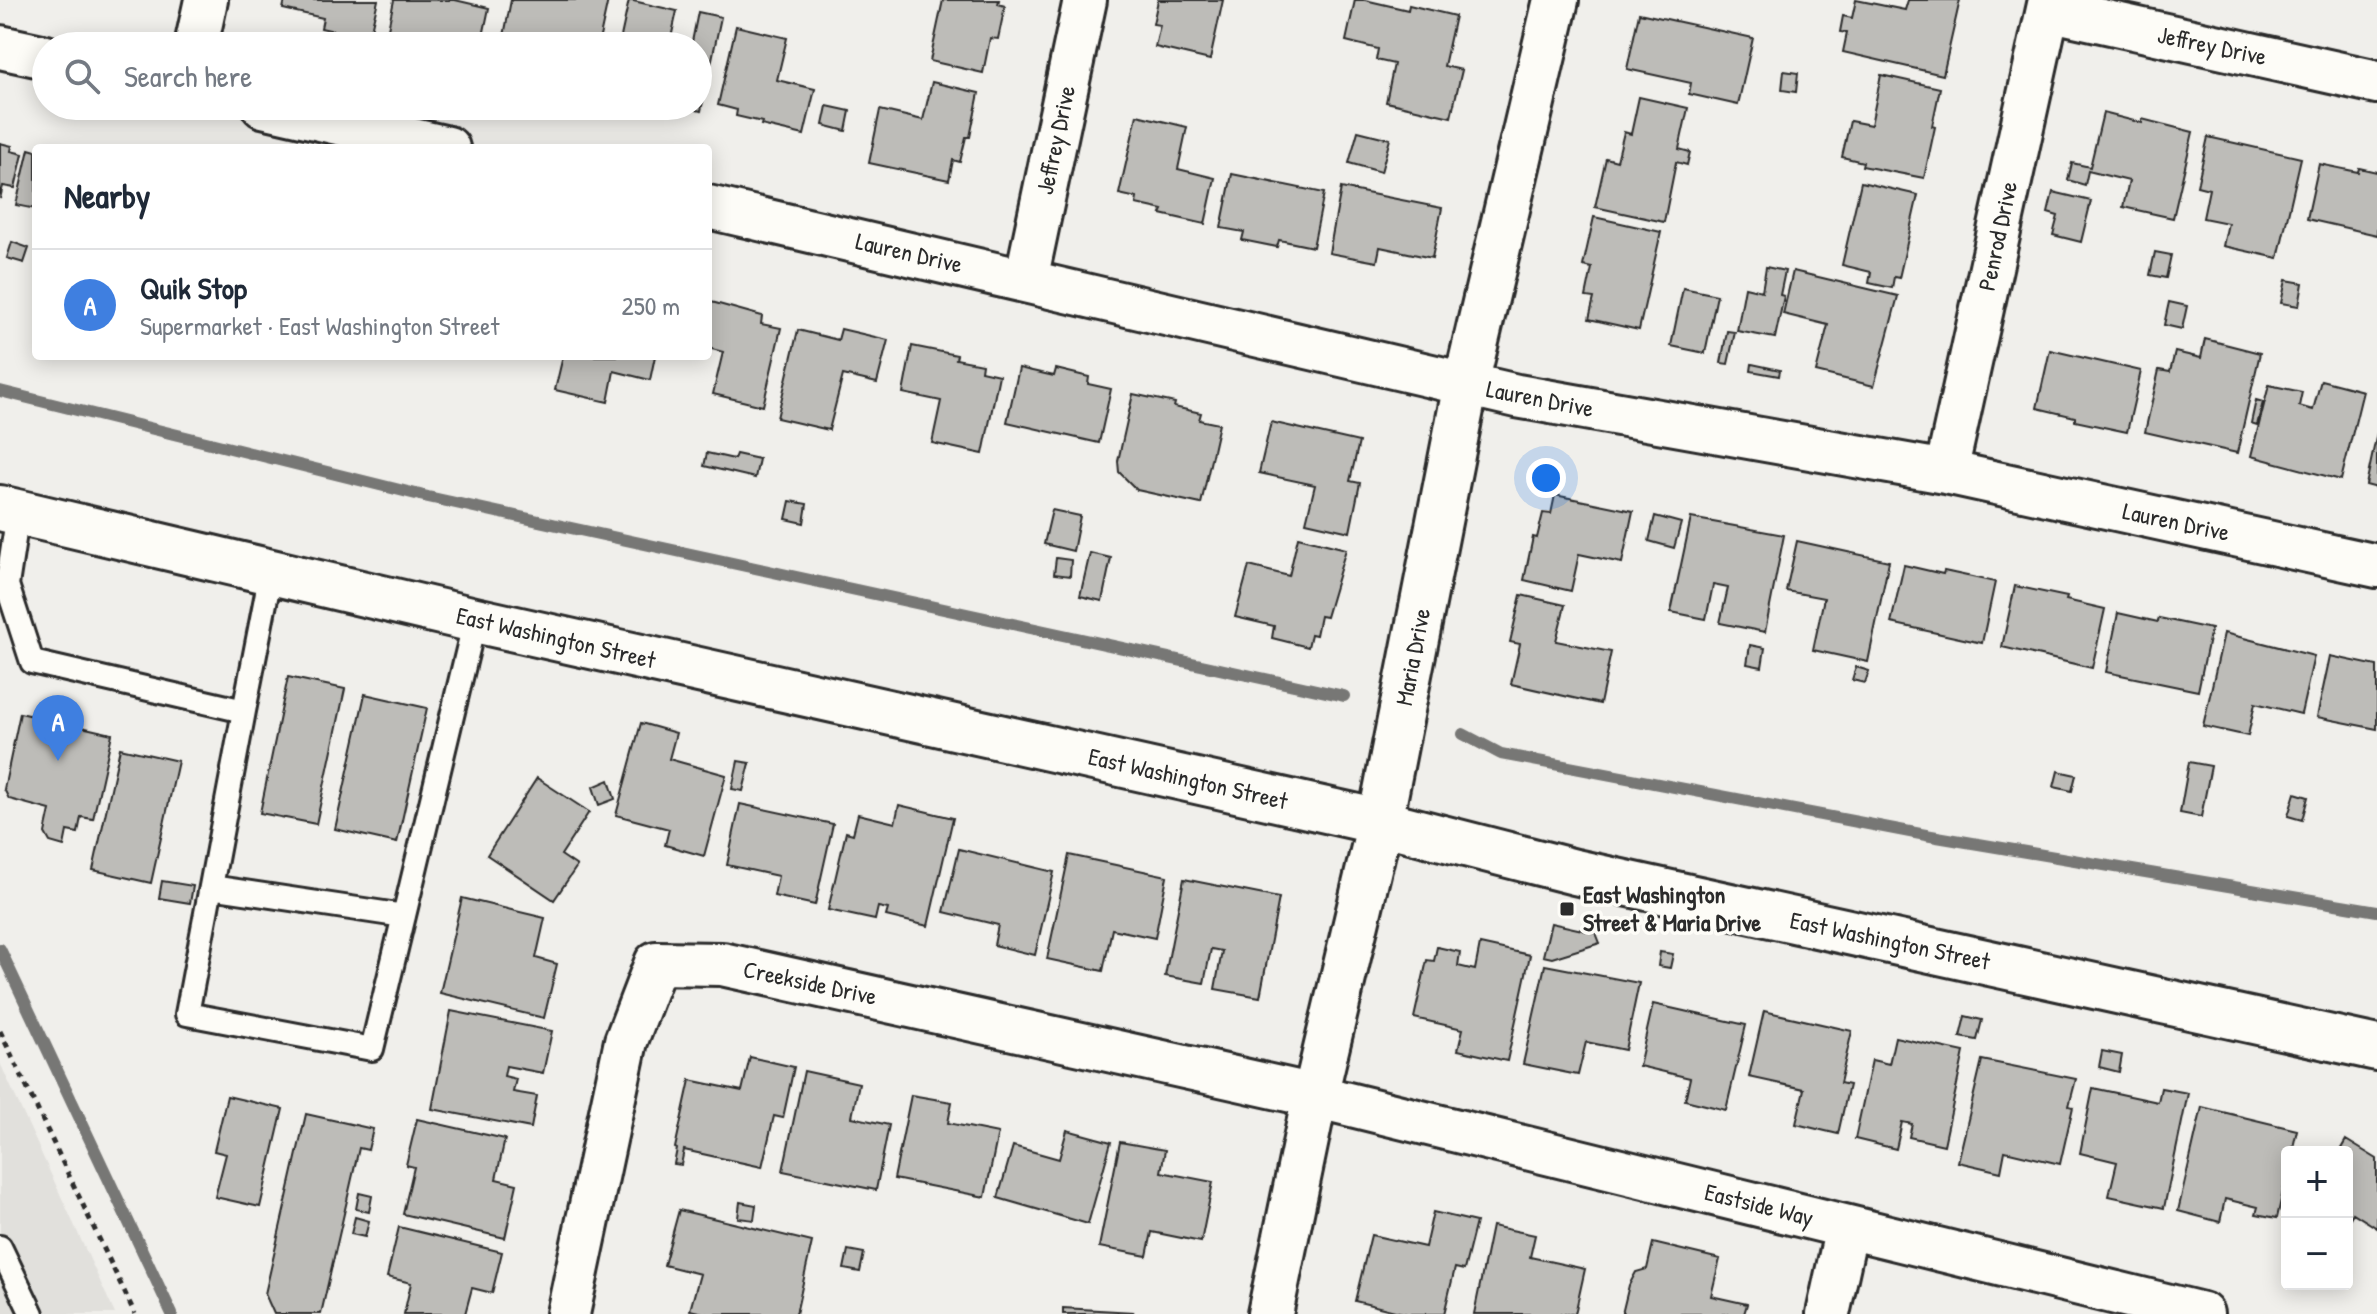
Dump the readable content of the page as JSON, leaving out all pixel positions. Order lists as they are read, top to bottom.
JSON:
{
  "streets": {
    "main road": ["East Washington Street", "Maria Drive"],
    "street": [
      "Jeffrey Drive",
      "Penrod Drive",
      "Lauren Drive",
      "Creekside Drive",
      "Eastside Way"
    ]
  },
  "crossings": [
    ["Jeffrey Drive", "Penrod Drive"],
    ["Jeffrey Drive", "Lauren Drive"],
    ["Penrod Drive", "Lauren Drive"],
    ["Lauren Drive", "Maria Drive"],
    ["East Washington Street", "Maria Drive"],
    ["Maria Drive", "Creekside Drive"],
    ["Maria Drive", "Eastside Way"],
    ["Creekside Drive", "Eastside Way"]
  ],
  "places": {
    "transit": ["East Washington Street & Maria Drive"]
  },
  "page": {
    "search": "Search here",
    "heading": "Nearby",
    "list": [
      {
        "mark": "A",
        "name": "Quik Stop",
        "note": "Supermarket · East Washington Street",
        "value": "250 m"
      }
    ],
    "pins": "A",
    "map_buttons": ["+", "−"]
  }
}
